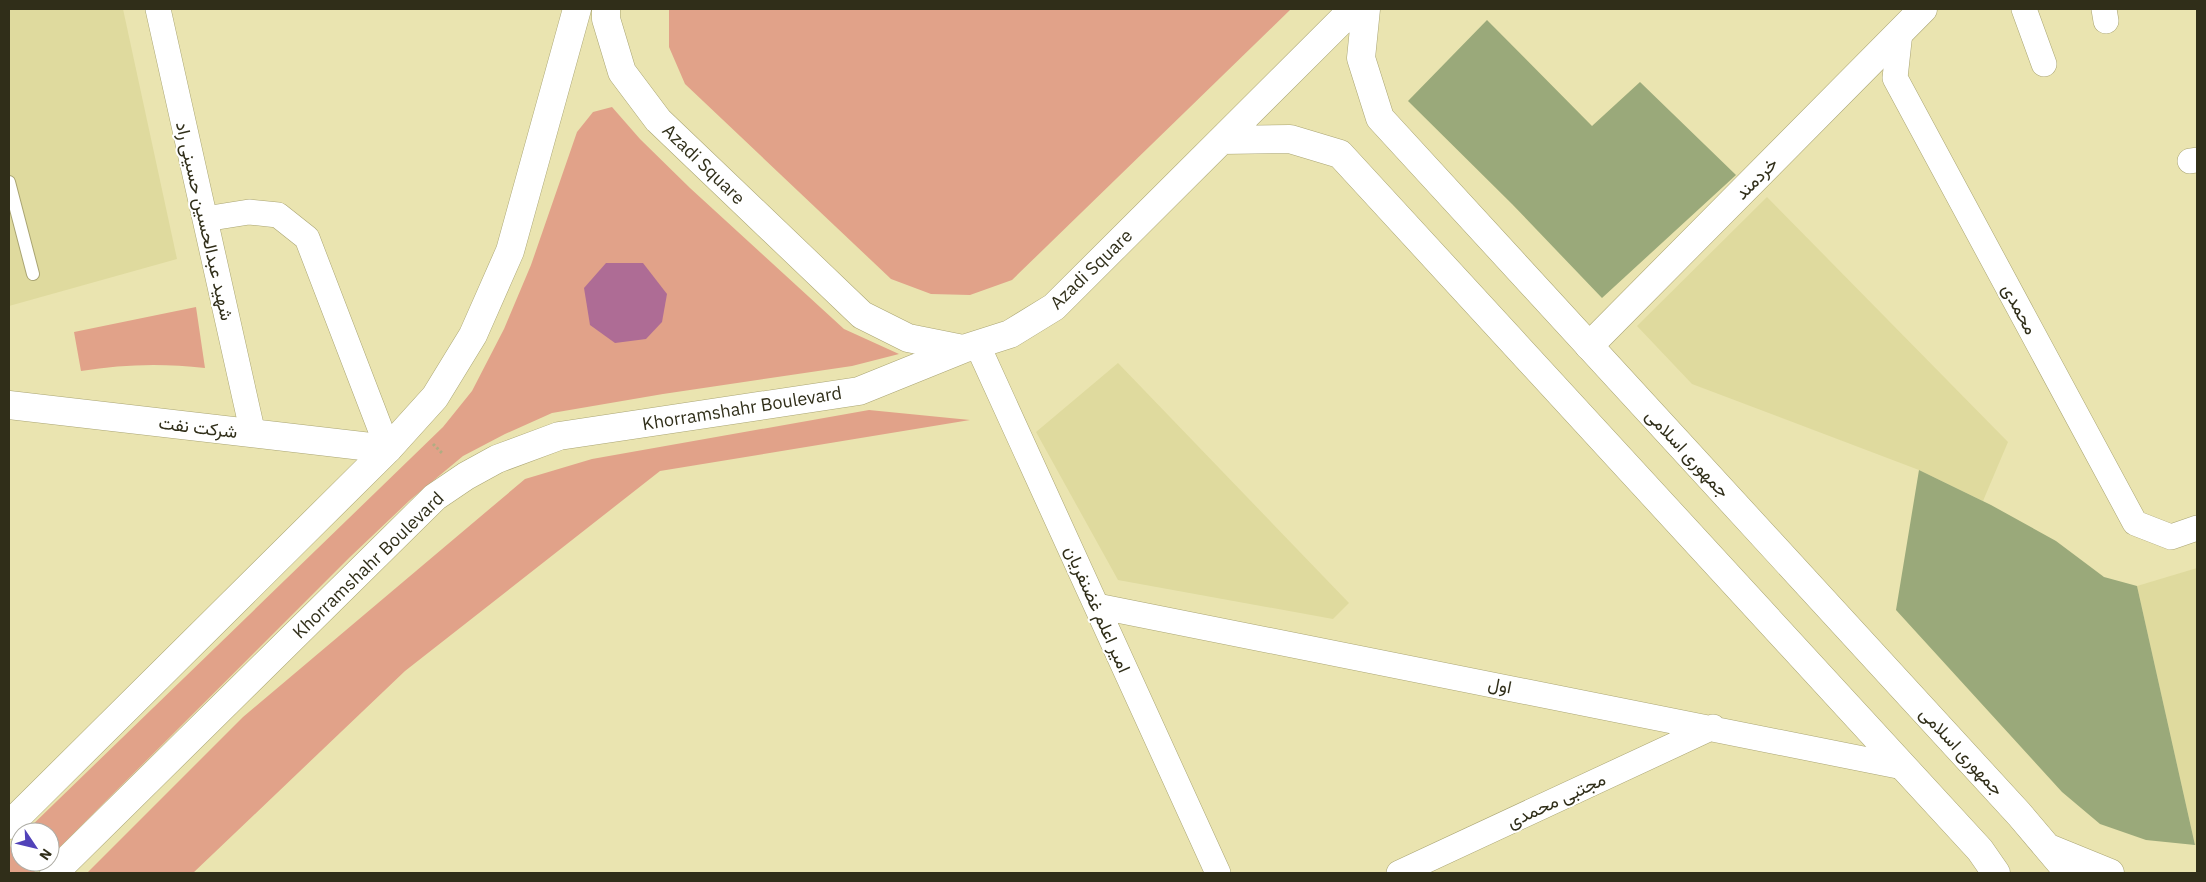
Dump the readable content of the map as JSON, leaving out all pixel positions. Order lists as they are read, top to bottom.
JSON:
{
  "streets": {
    "main road": [
      "Azadi Square",
      "خردمند",
      "Khorramshahr Boulevard",
      "شرکت نفت",
      "جمهوری اسلامی"
    ],
    "street": [
      "شهید عبدالحسین حسینی راد",
      "محمدی",
      "امیر اعلم غضنفریان",
      "اول",
      "مجتبی محمدی"
    ]
  },
  "crossings": [
    ["Azadi Square", "Khorramshahr Boulevard"],
    ["Azadi Square", "امیر اعلم غضنفریان"],
    ["خردمند", "محمدی"],
    ["خردمند", "جمهوری اسلامی"],
    ["شهید عبدالحسین حسینی راد", "شرکت نفت"],
    ["Khorramshahr Boulevard", "امیر اعلم غضنفریان"],
    ["امیر اعلم غضنفریان", "اول"],
    ["اول", "مجتبی محمدی"]
  ],
  "north": "bottom right"
}
